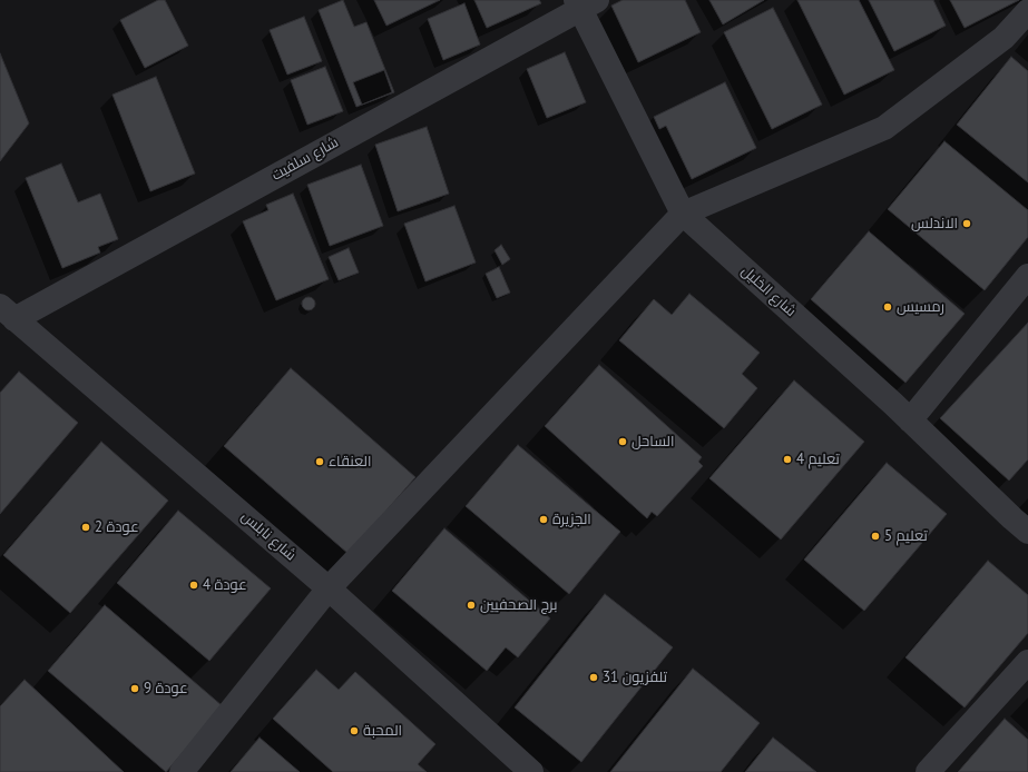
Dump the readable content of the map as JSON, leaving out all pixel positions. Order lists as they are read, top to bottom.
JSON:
{
  "streets": {
    "street": ["شارع سلفيت", "شارع الخليل", "شارع نابلس"]
  },
  "crossings": [
    ["شارع سلفيت", "شارع الخليل"],
    ["شارع سلفيت", "شارع نابلس"]
  ],
  "places": [
    "الاندلس",
    "رمسيس",
    "الساحل",
    "تعليم 4",
    "العنقاء",
    "الجزيرة",
    "عودة 2",
    "تعليم 5",
    "عودة 4",
    "برج الصحفيين",
    "تلفزيون 31",
    "عودة 9",
    "المحبة"
  ]
}
